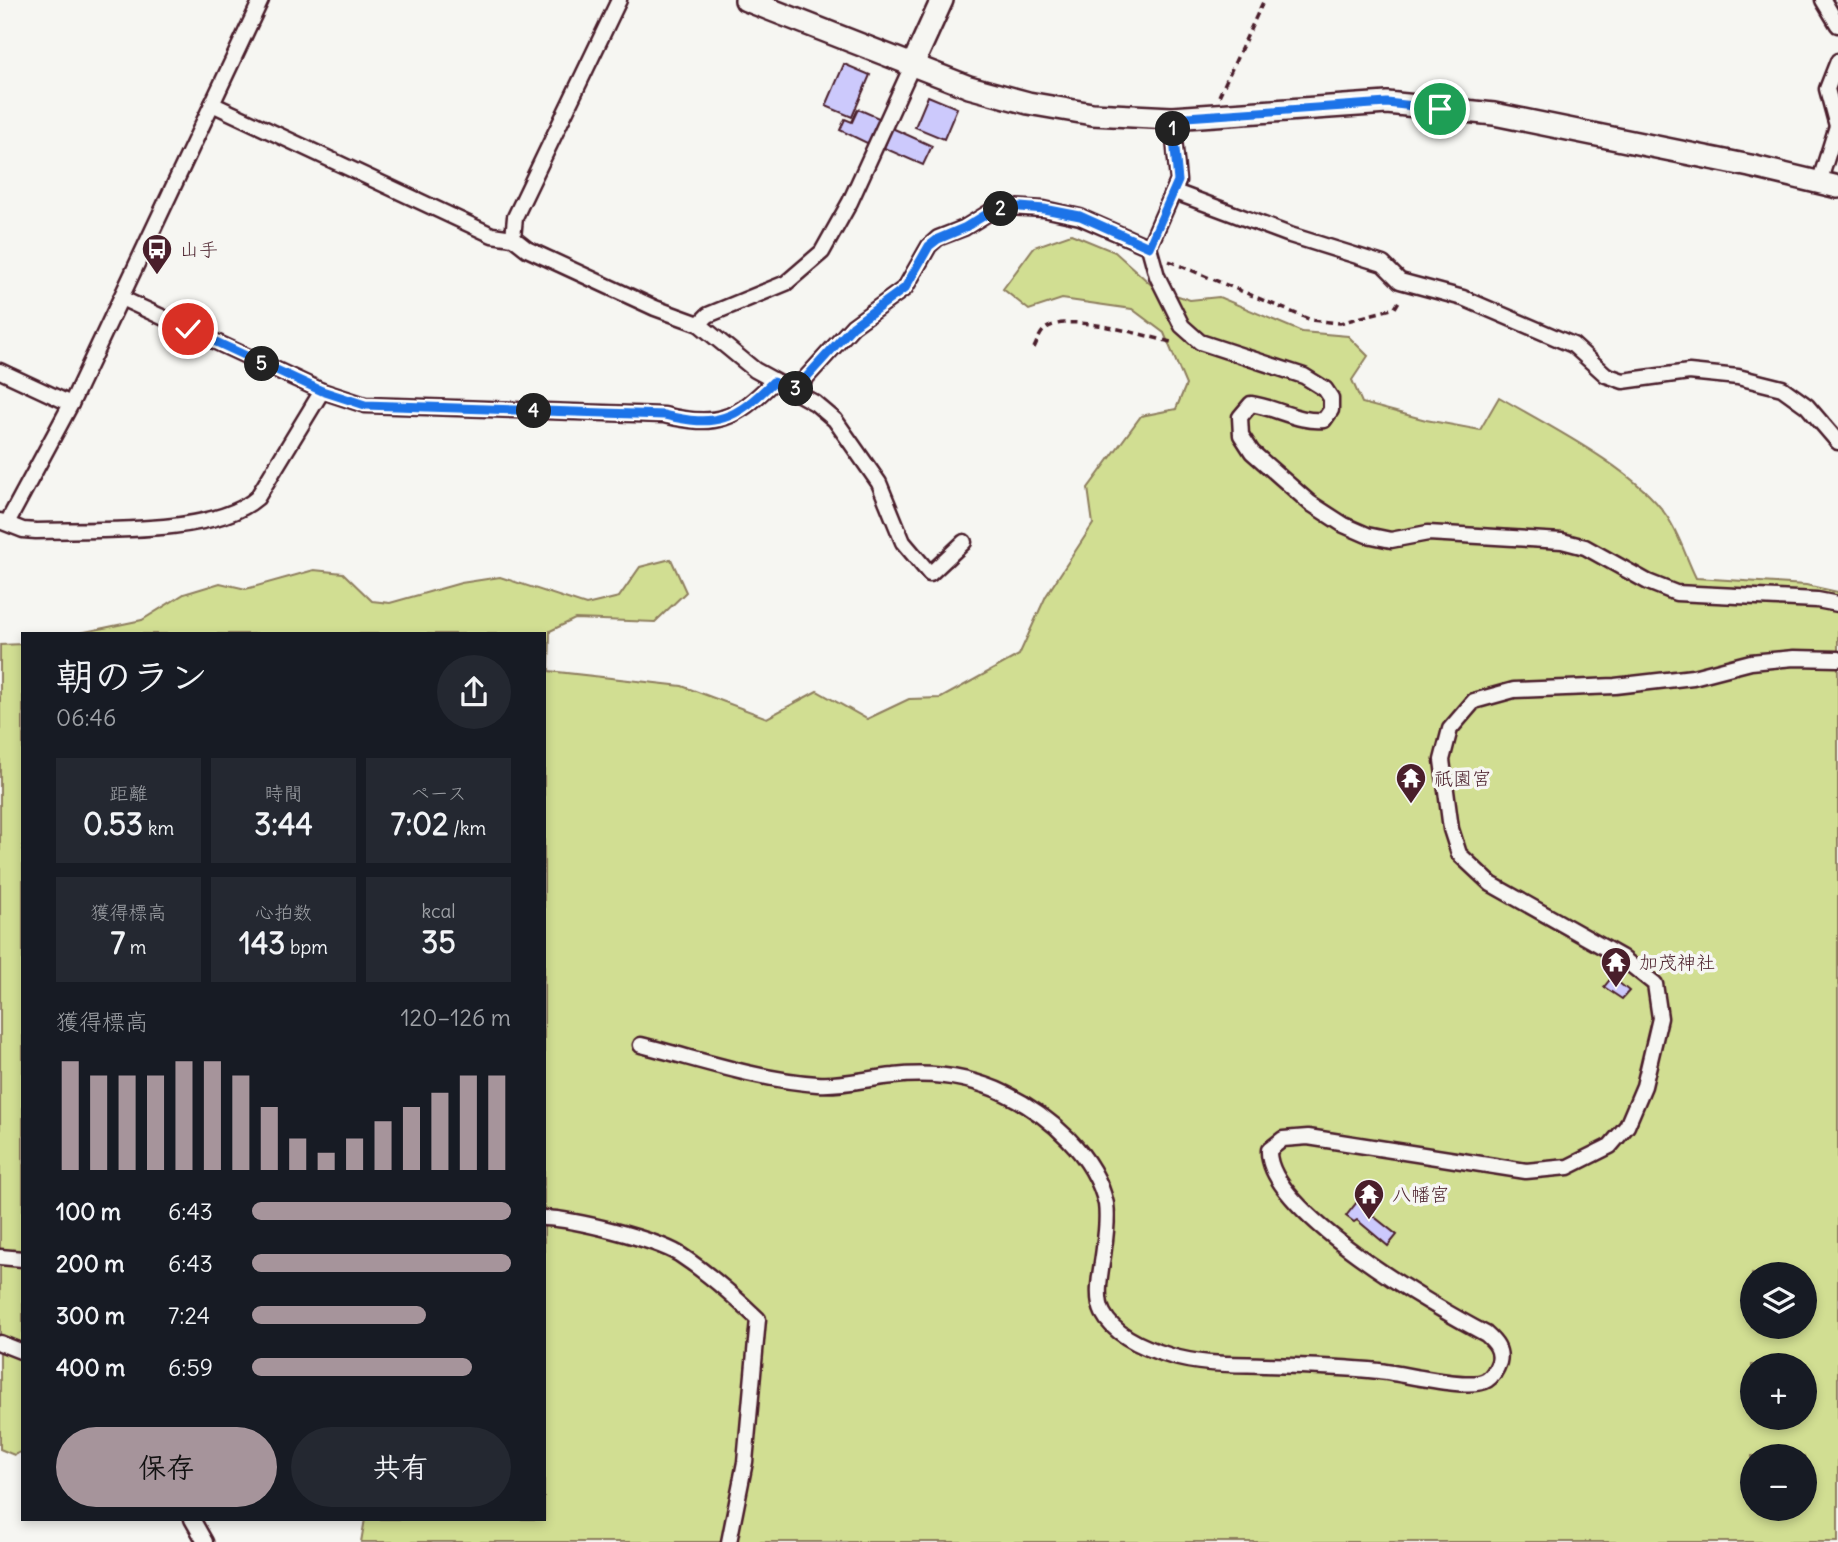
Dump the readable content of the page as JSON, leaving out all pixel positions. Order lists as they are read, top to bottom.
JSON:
{
  "places": {
    "bus stop": ["山手"],
    "temple": ["祇園宮", "加茂神社", "八幡宮"]
  },
  "page": {
    "pins": [
      "1",
      "2",
      "5",
      "3",
      "4"
    ],
    "heading": ["朝のラン", "06:46"],
    "stats": [
      ["距離", "0.53 km"],
      ["時間", "3:44"],
      ["ペース", "7:02 /km"],
      ["獲得標高", "7 m"],
      ["心拍数", "143 bpm"],
      ["kcal", "35"]
    ],
    "chart": ["獲得標高", "120–126 m"],
    "list": [
      {
        "name": "100 m",
        "note": "6:43"
      },
      {
        "name": "200 m",
        "note": "6:43"
      },
      {
        "name": "300 m",
        "note": "7:24"
      },
      {
        "name": "400 m",
        "note": "6:59"
      }
    ],
    "map_buttons": ["+", "−"],
    "buttons": ["保存", "共有"]
  }
}
